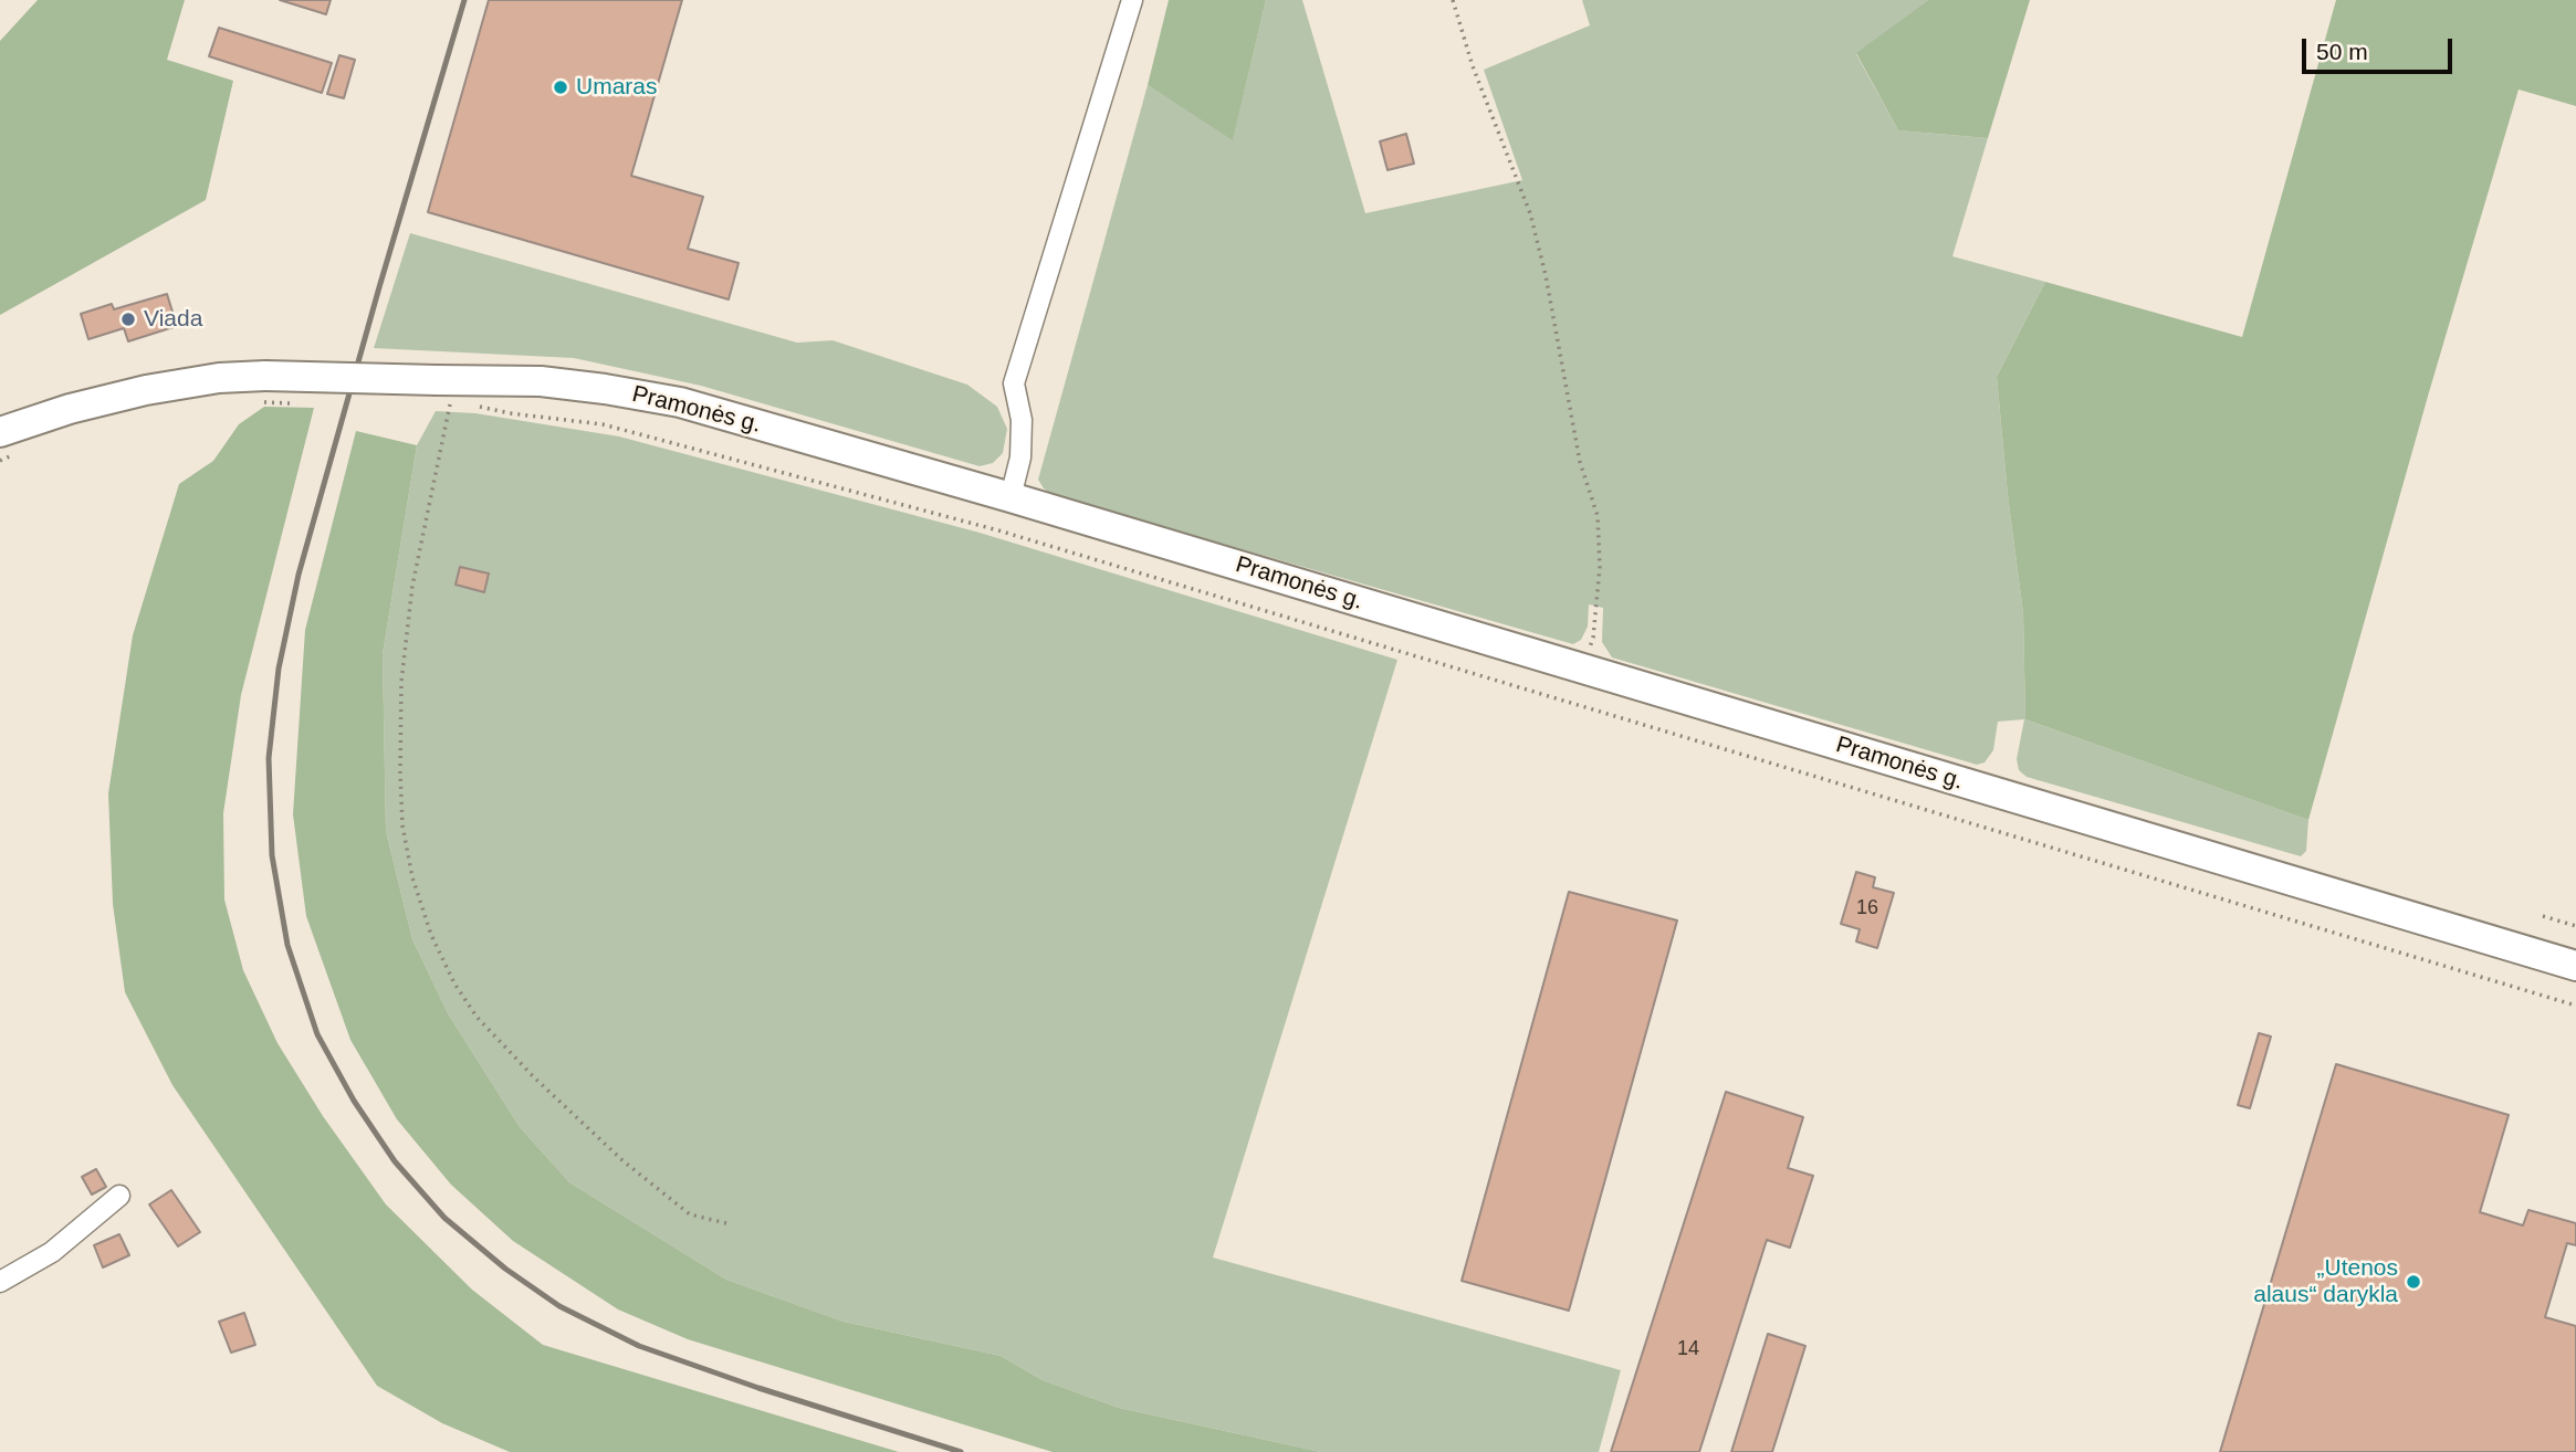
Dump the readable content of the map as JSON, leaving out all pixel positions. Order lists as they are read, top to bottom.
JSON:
{
  "streets": {
    "highway": ["Pramonės g."]
  },
  "places": ["Umaras", "Viada", "„Utenos alaus“ darykla"],
  "house_numbers": ["16", "14"],
  "scale_bar": "50 m"
}
